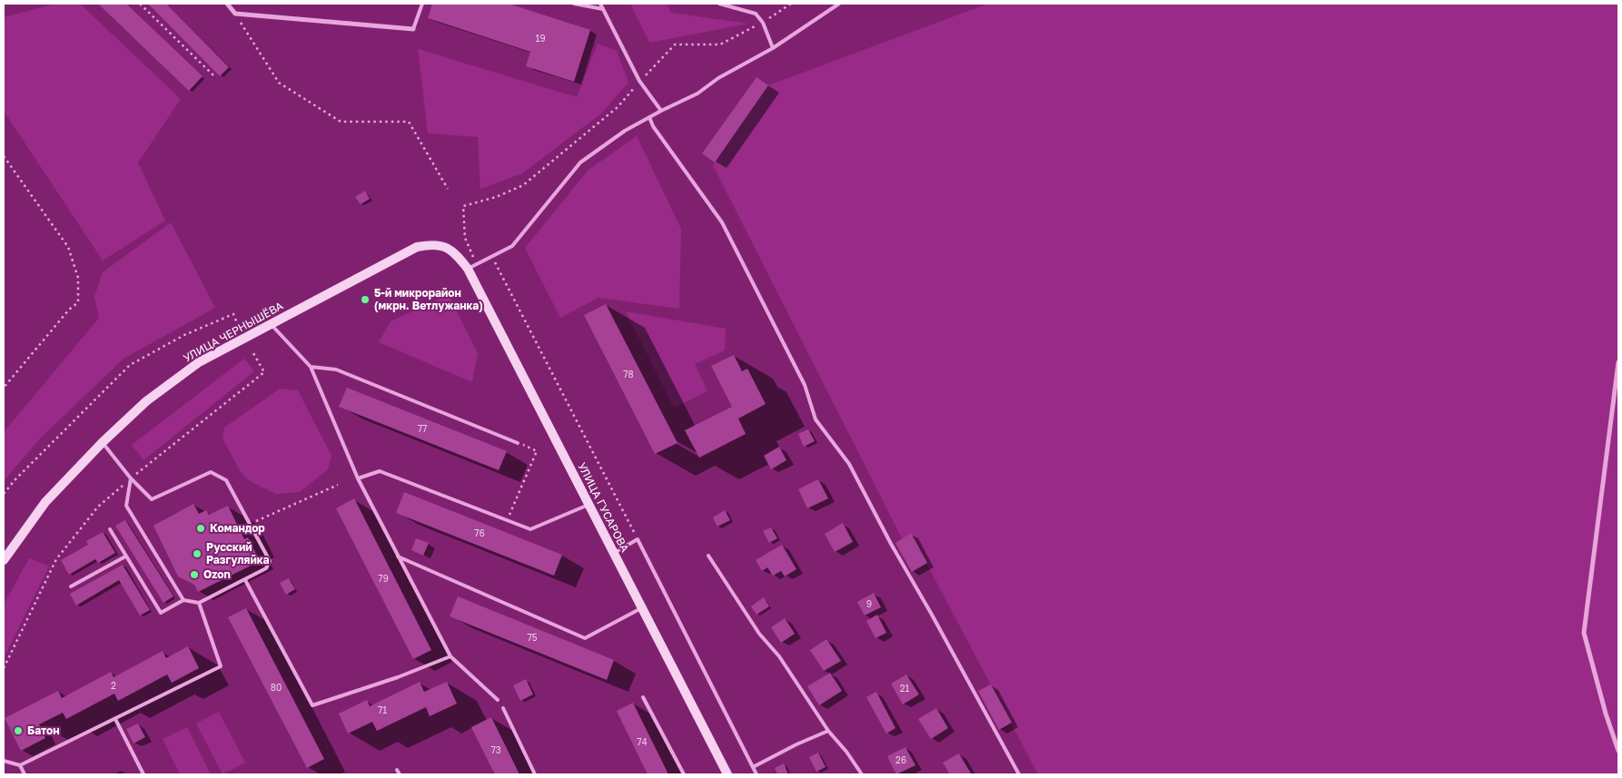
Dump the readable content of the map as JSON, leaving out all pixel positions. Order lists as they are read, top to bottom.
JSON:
{
  "streets": {
    "street": ["УЛИЦА ЧЕРНЫШЁВА", "УЛИЦА ГУСАРОВА"]
  },
  "crossings": [
    ["УЛИЦА ЧЕРНЫШЁВА", "УЛИЦА ГУСАРОВА"]
  ],
  "places": [
    "5-й микрорайон (мкрн. Ветлужанка)",
    "Командор",
    "Русский Разгуляйка",
    "Ozon",
    "Батон"
  ],
  "house_numbers": [
    "19",
    "78",
    "77",
    "76",
    "79",
    "9",
    "75",
    "2",
    "80",
    "21",
    "71",
    "74",
    "73",
    "26"
  ]
}
